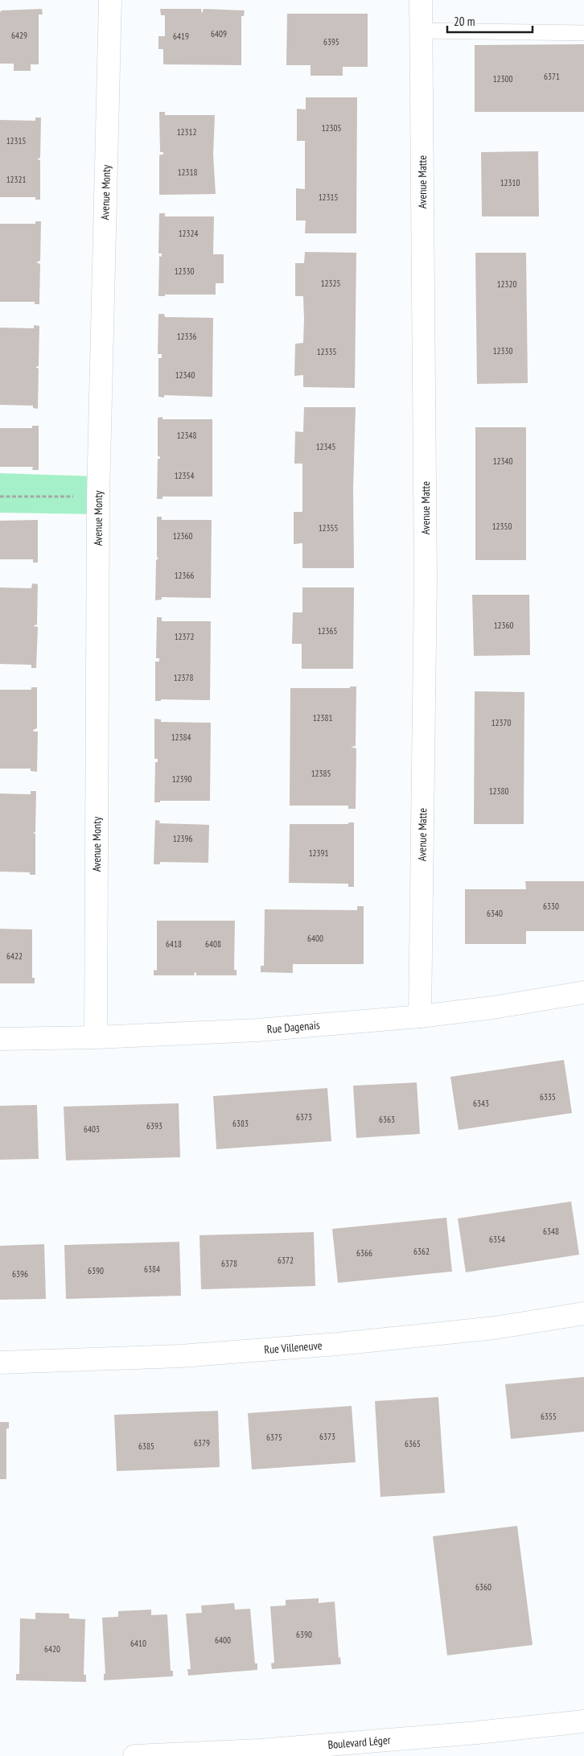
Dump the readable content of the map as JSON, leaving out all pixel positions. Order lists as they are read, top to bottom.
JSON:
{
  "streets": {
    "street": [
      "Avenue Matte",
      "Avenue Monty",
      "Rue Dagenais",
      "Rue Villeneuve",
      "Boulevard Léger"
    ]
  },
  "crossings": [
    ["Avenue Matte", "Rue Dagenais"],
    ["Avenue Monty", "Rue Dagenais"]
  ],
  "house_numbers": [
    "6409",
    "6429",
    "6419",
    "6395",
    "6371",
    "12300",
    "12305",
    "12312",
    "12315",
    "12318",
    "12321",
    "12310",
    "12315",
    "12324",
    "12330",
    "12325",
    "12320",
    "12336",
    "12330",
    "12335",
    "12340",
    "12348",
    "12345",
    "12340",
    "12354",
    "12350",
    "12355",
    "12360",
    "12366",
    "12360",
    "12365",
    "12372",
    "12378",
    "12381",
    "12370",
    "12384",
    "12385",
    "12390",
    "12380",
    "12396",
    "12391",
    "6330",
    "6340",
    "6400",
    "6418",
    "6408",
    "6422",
    "6335",
    "6343",
    "6373",
    "6363",
    "6383",
    "6393",
    "6403",
    "6348",
    "6354",
    "6362",
    "6366",
    "6372",
    "6378",
    "6384",
    "6390",
    "6396",
    "6355",
    "6373",
    "6375",
    "6379",
    "6365",
    "6385",
    "6360",
    "6390",
    "6400",
    "6410",
    "6420"
  ],
  "scale_bar": "20 m"
}
